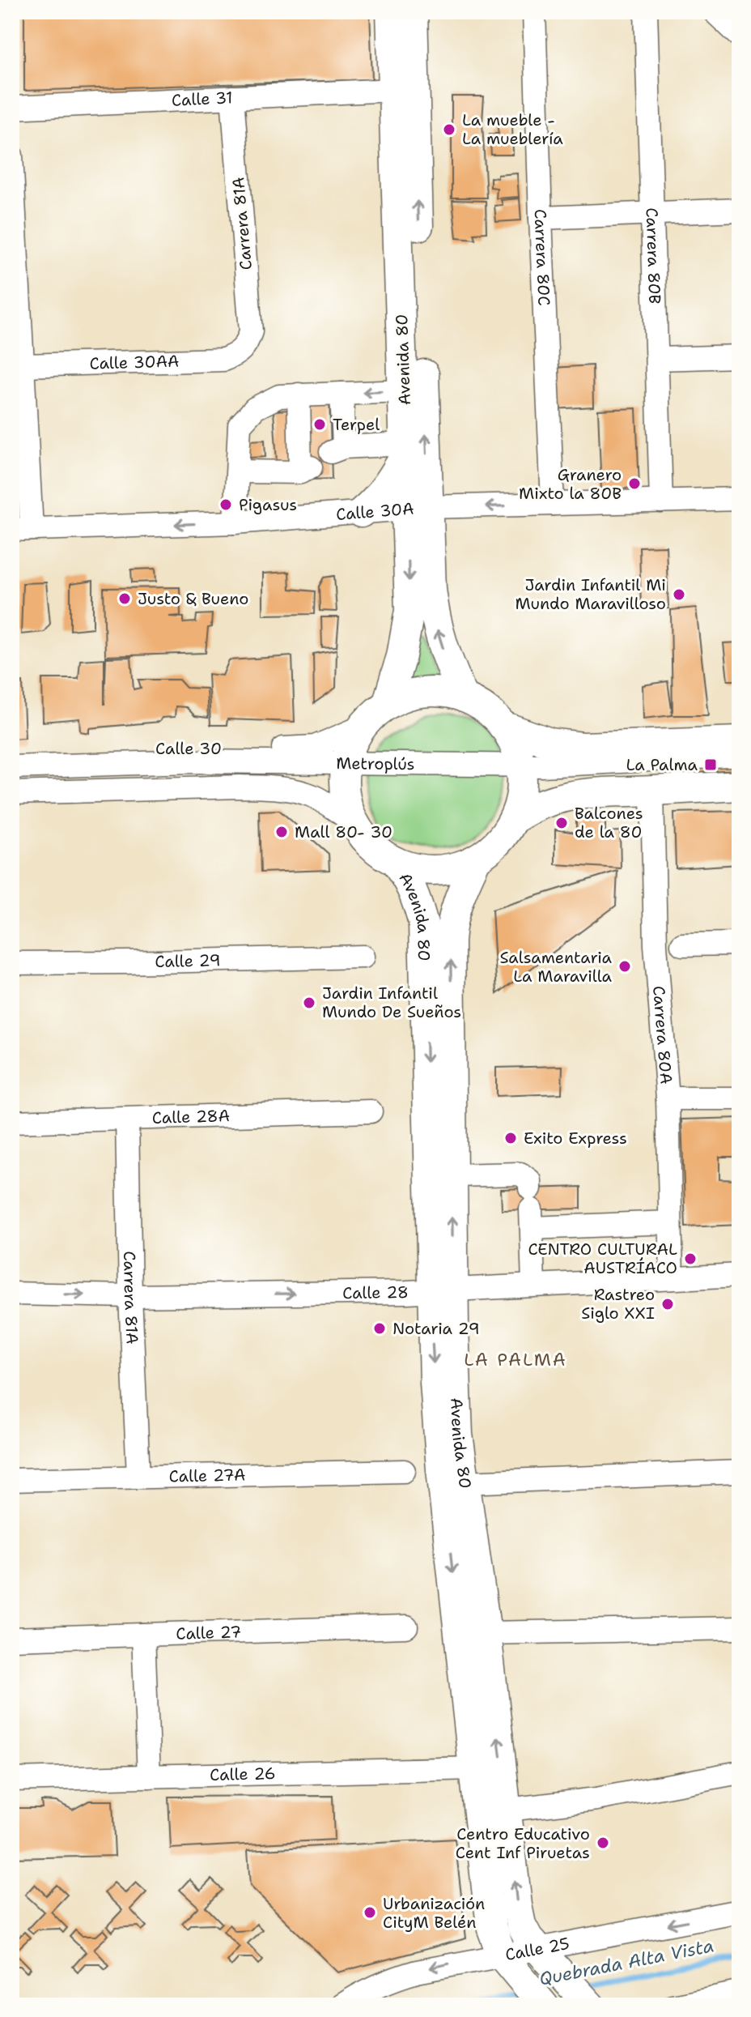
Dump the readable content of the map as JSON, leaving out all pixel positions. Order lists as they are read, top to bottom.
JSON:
{
  "streets": {
    "main road": ["Avenida 80"],
    "street": [
      "Calle 31",
      "Carrera 81A",
      "Carrera 80B",
      "Carrera 80C",
      "Calle 30AA",
      "Calle 30A",
      "Calle 30",
      "Metroplús",
      "Calle 29",
      "Carrera 80A",
      "Calle 28A",
      "Calle 28",
      "Calle 27A",
      "Calle 27",
      "Calle 26",
      "Calle 25"
    ]
  },
  "crossings": [
    ["Calle 31", "Carrera 81A"],
    ["Calle 31", "Avenida 80"],
    ["Carrera 81A", "Calle 30AA"],
    ["Carrera 81A", "Calle 28A"],
    ["Carrera 81A", "Calle 28"],
    ["Carrera 81A", "Calle 27A"],
    ["Carrera 80B", "Calle 30A"],
    ["Carrera 80C", "Calle 30A"],
    ["Avenida 80", "Calle 30A"],
    ["Avenida 80", "Calle 28"],
    ["Avenida 80", "Calle 26"],
    ["Avenida 80", "Calle 25"],
    ["Carrera 80A", "Calle 28"]
  ],
  "one_way": ["Calle 30A", "Calle 28"],
  "districts": ["LA PALMA"],
  "water": ["Quebrada Alta Vista"],
  "places": {
    "other": [
      "La mueble - La mueblería",
      "Terpel",
      "Granero Mixto la 80B",
      "Pigasus",
      "Jardin Infantil Mi Mundo Maravilloso",
      "Justo & Bueno",
      "Balcones de la 80",
      "Mall 80- 30",
      "Salsamentaria La Maravilla",
      "Jardin Infantil Mundo De Sueños",
      "Exito Express",
      "CENTRO CULTURAL AUSTRÍACO",
      "Rastreo Siglo XXI",
      "Notaria 29",
      "Centro Educativo Cent Inf Piruetas",
      "Urbanización CityM Belén"
    ],
    "transit": ["La Palma"]
  }
}
